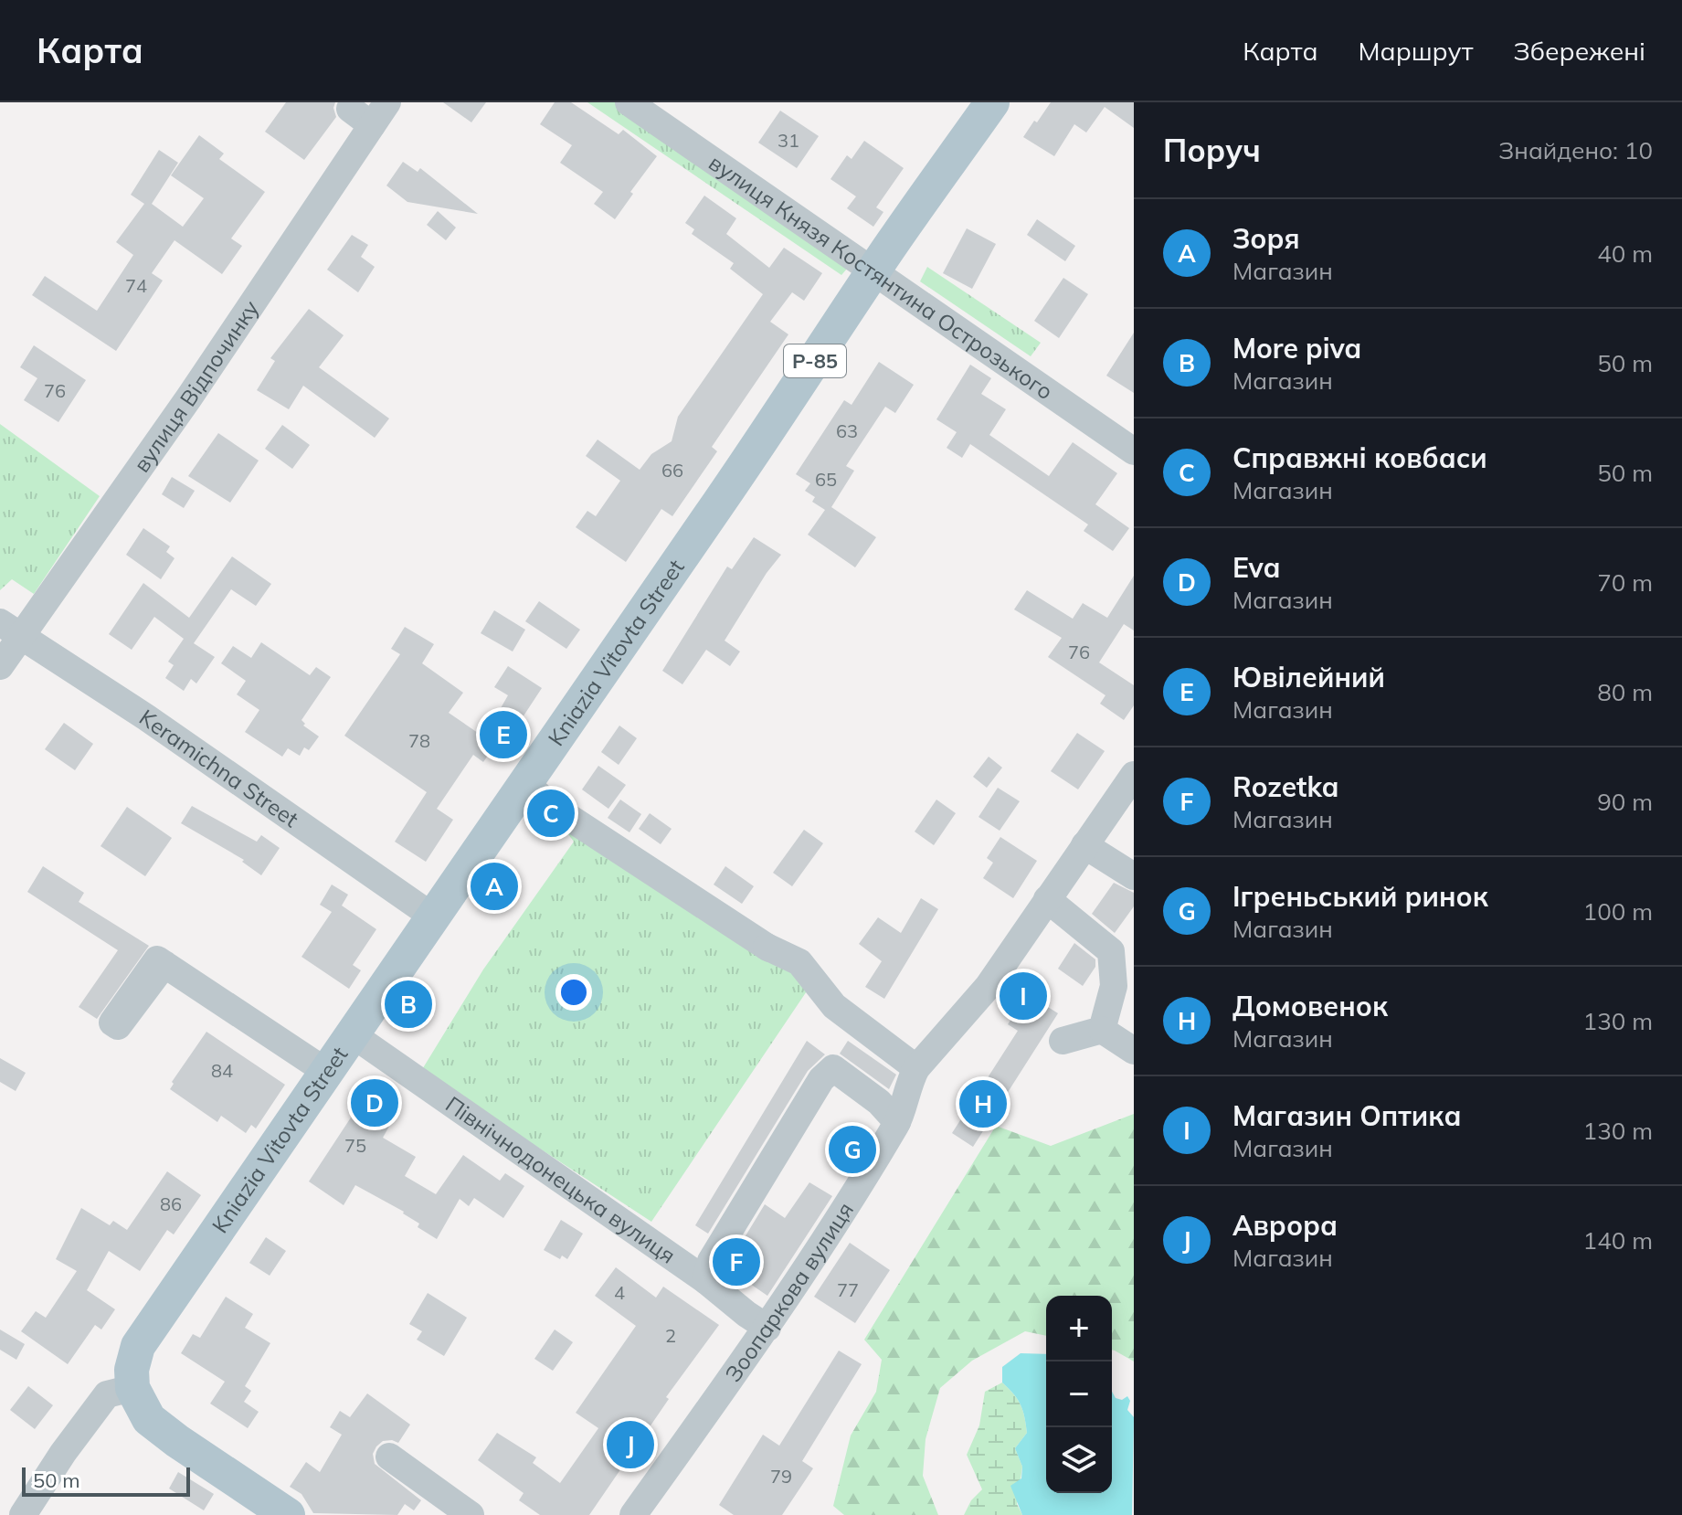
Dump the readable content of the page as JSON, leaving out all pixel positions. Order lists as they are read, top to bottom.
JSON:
{
  "streets": {
    "main road": ["Р-85", "Kniazia Vitovta Street"],
    "street": [
      "вулиця Князя Костянтина Острозького",
      "вулиця Відпочинку",
      "Keramichna Street",
      "Північнодонецька вулиця",
      "Зоопаркова вулиця"
    ]
  },
  "crossings": [
    ["вулиця Князя Костянтина Острозького", "Kniazia Vitovta Street"],
    ["вулиця Відпочинку", "Keramichna Street"],
    ["Kniazia Vitovta Street", "Keramichna Street"],
    ["Kniazia Vitovta Street", "Північнодонецька вулиця"],
    ["Північнодонецька вулиця", "Зоопаркова вулиця"]
  ],
  "house_numbers": [
    "31",
    "74",
    "76",
    "63",
    "66",
    "65",
    "76",
    "78",
    "84",
    "75",
    "86",
    "77",
    "4",
    "2",
    "79"
  ],
  "scale_bar": "50 m",
  "page": {
    "header": "Карта",
    "nav": ["Карта", "Маршрут", "Збережені"],
    "heading": ["Поруч", "Знайдено: 10"],
    "list": [
      {
        "mark": "A",
        "name": "Зоря",
        "note": "Магазин",
        "value": "40 m"
      },
      {
        "mark": "B",
        "name": "More piva",
        "note": "Магазин",
        "value": "50 m"
      },
      {
        "mark": "C",
        "name": "Справжні ковбаси",
        "note": "Магазин",
        "value": "50 m"
      },
      {
        "mark": "D",
        "name": "Eva",
        "note": "Магазин",
        "value": "70 m"
      },
      {
        "mark": "E",
        "name": "Ювілейний",
        "note": "Магазин",
        "value": "80 m"
      },
      {
        "mark": "F",
        "name": "Rozetka",
        "note": "Магазин",
        "value": "90 m"
      },
      {
        "mark": "G",
        "name": "Ігреньський ринок",
        "note": "Магазин",
        "value": "100 m"
      },
      {
        "mark": "H",
        "name": "Домовенок",
        "note": "Магазин",
        "value": "130 m"
      },
      {
        "mark": "I",
        "name": "Магазин Оптика",
        "note": "Магазин",
        "value": "130 m"
      },
      {
        "mark": "J",
        "name": "Аврора",
        "note": "Магазин",
        "value": "140 m"
      }
    ],
    "pins": [
      "E",
      "C",
      "A",
      "I",
      "B",
      "D",
      "H",
      "G",
      "F",
      "J"
    ],
    "map_buttons": ["+", "−"],
    "scale": "50 m"
  }
}
